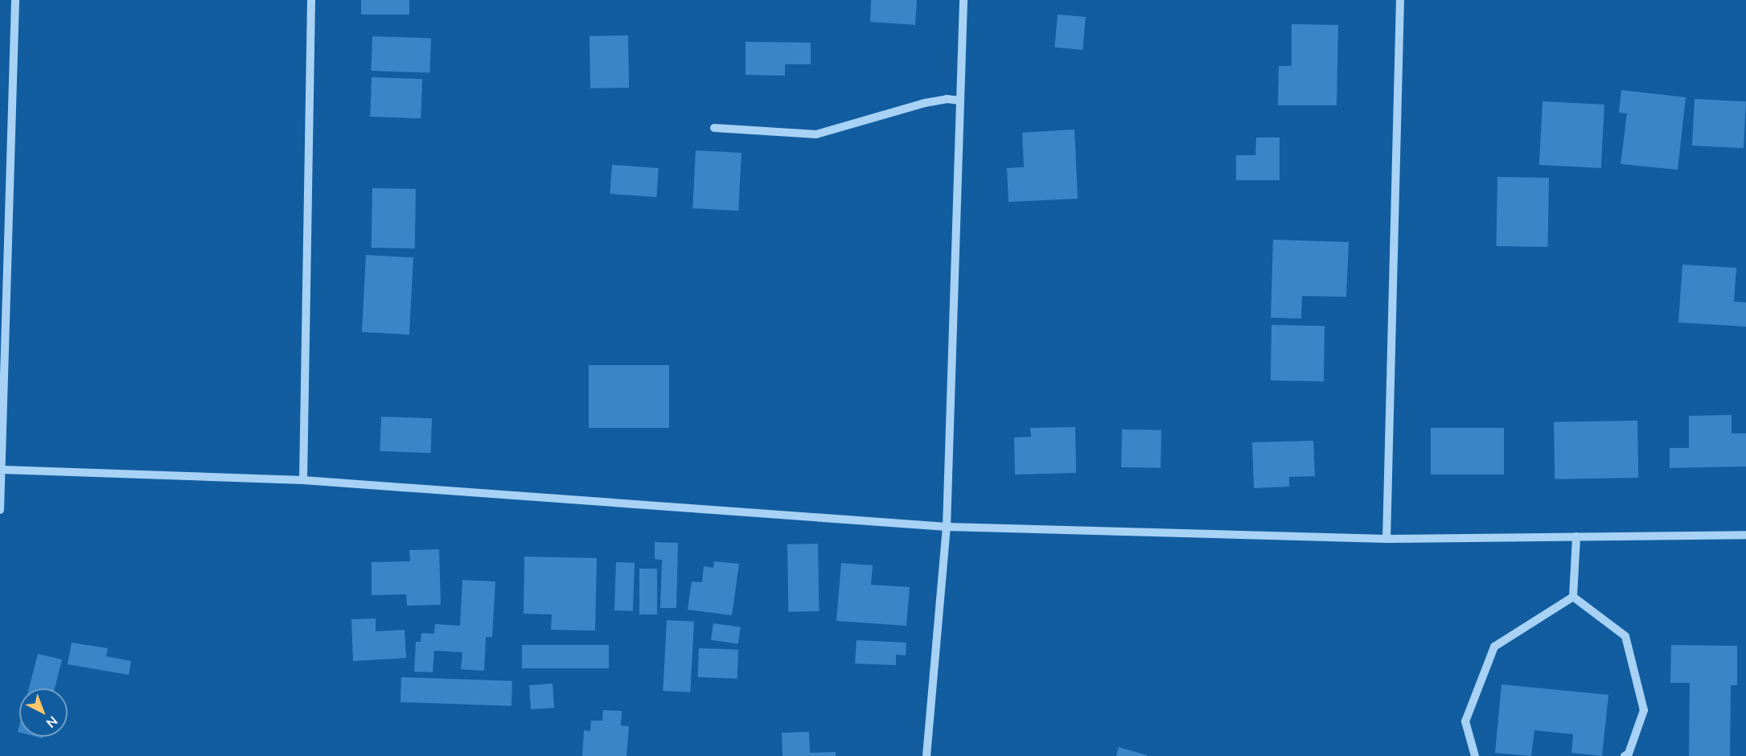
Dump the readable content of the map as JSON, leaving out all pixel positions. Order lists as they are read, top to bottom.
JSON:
{
  "north": "bottom right"
}
